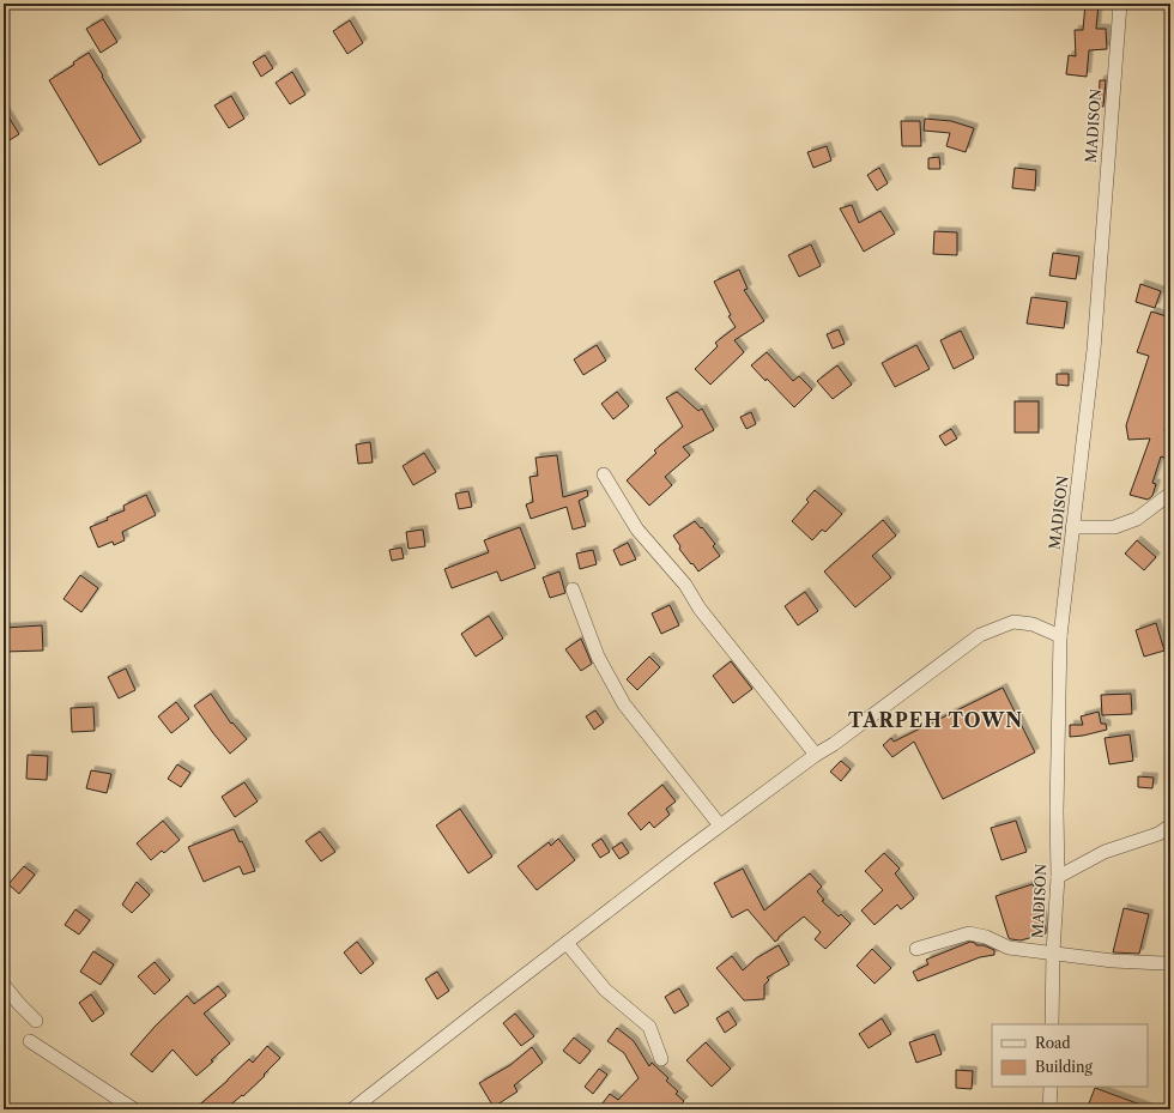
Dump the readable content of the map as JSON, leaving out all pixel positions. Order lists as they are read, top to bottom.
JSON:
{
  "streets": {
    "street": ["MADISON"]
  },
  "districts": ["TARPEH TOWN"],
  "legend": ["Road", "Building"]
}
